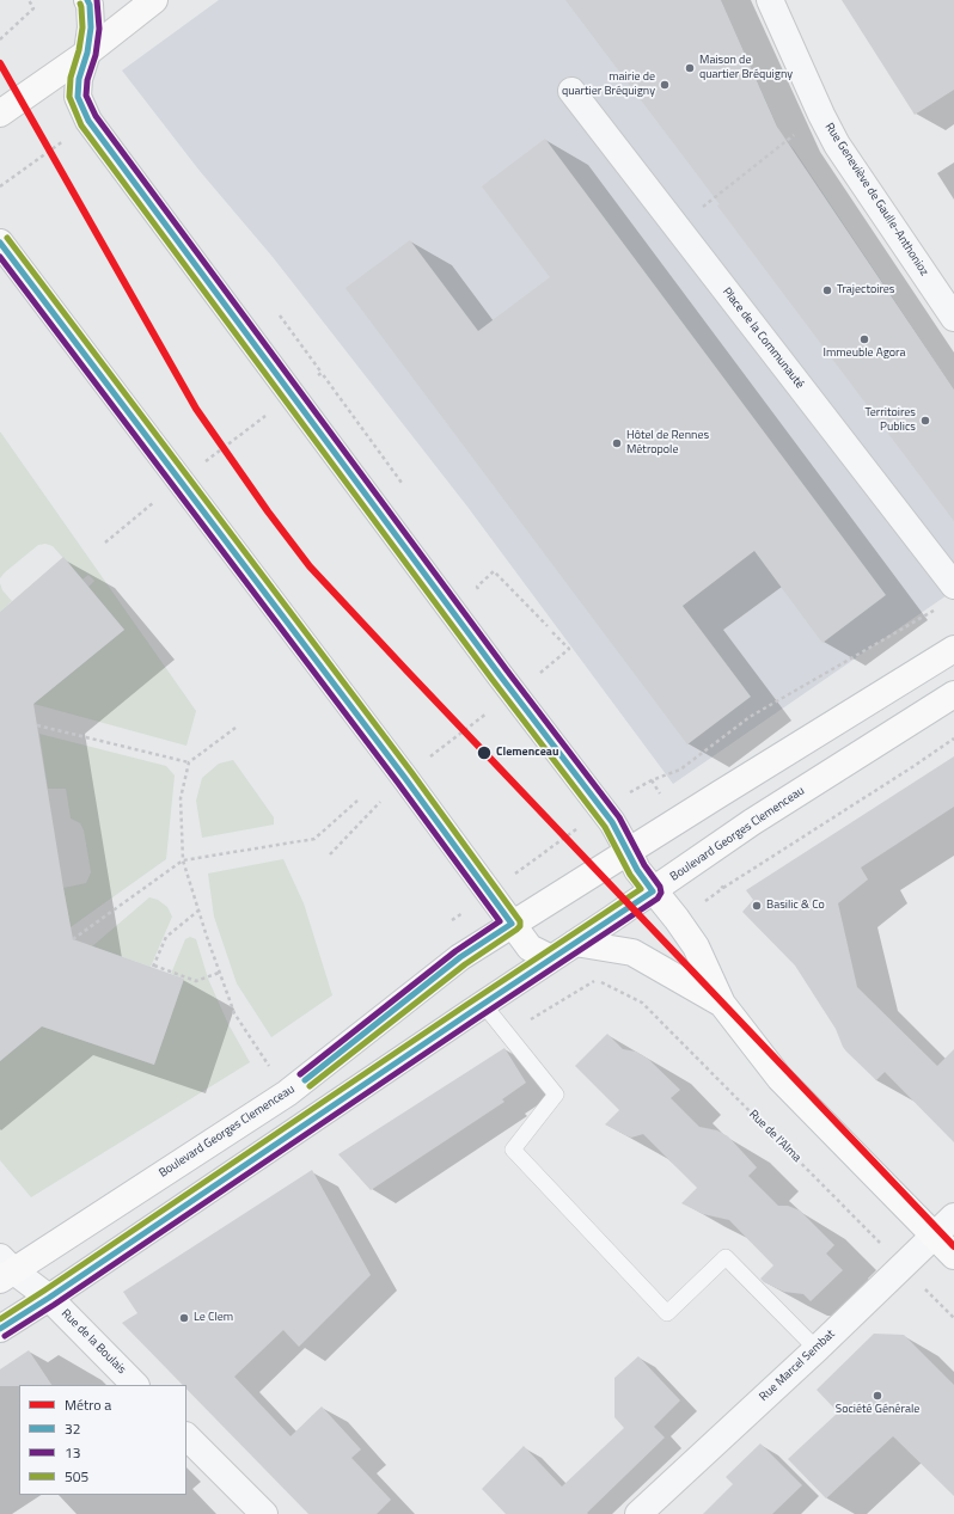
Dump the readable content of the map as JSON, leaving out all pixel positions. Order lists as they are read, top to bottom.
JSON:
{
  "streets": {
    "main road": ["Boulevard Georges Clemenceau"],
    "street": [
      "Rue Geneviève de Gaulle-Anthonioz",
      "Place de la Communauté",
      "Rue de la Boulais",
      "Rue Marcel Sembat"
    ],
    "path": ["Rue de l'Alma"]
  },
  "crossings": [
    ["Boulevard Georges Clemenceau", "Rue de la Boulais"],
    ["Rue de l'Alma", "Rue Marcel Sembat"]
  ],
  "places": [
    "Maison de quartier Bréquigny",
    "mairie de quartier Bréquigny",
    "Trajectoires",
    "Immeuble Agora",
    "Territoires Publics",
    "Hôtel de Rennes Métropole",
    "Clemenceau",
    "Basilic & Co",
    "Le Clem",
    "Société Générale"
  ],
  "lines": [
    "transit line 32",
    "transit line 13",
    "transit line 505",
    "metro line a"
  ],
  "legend": [
    "Métro a",
    "32",
    "13",
    "505"
  ]
}
